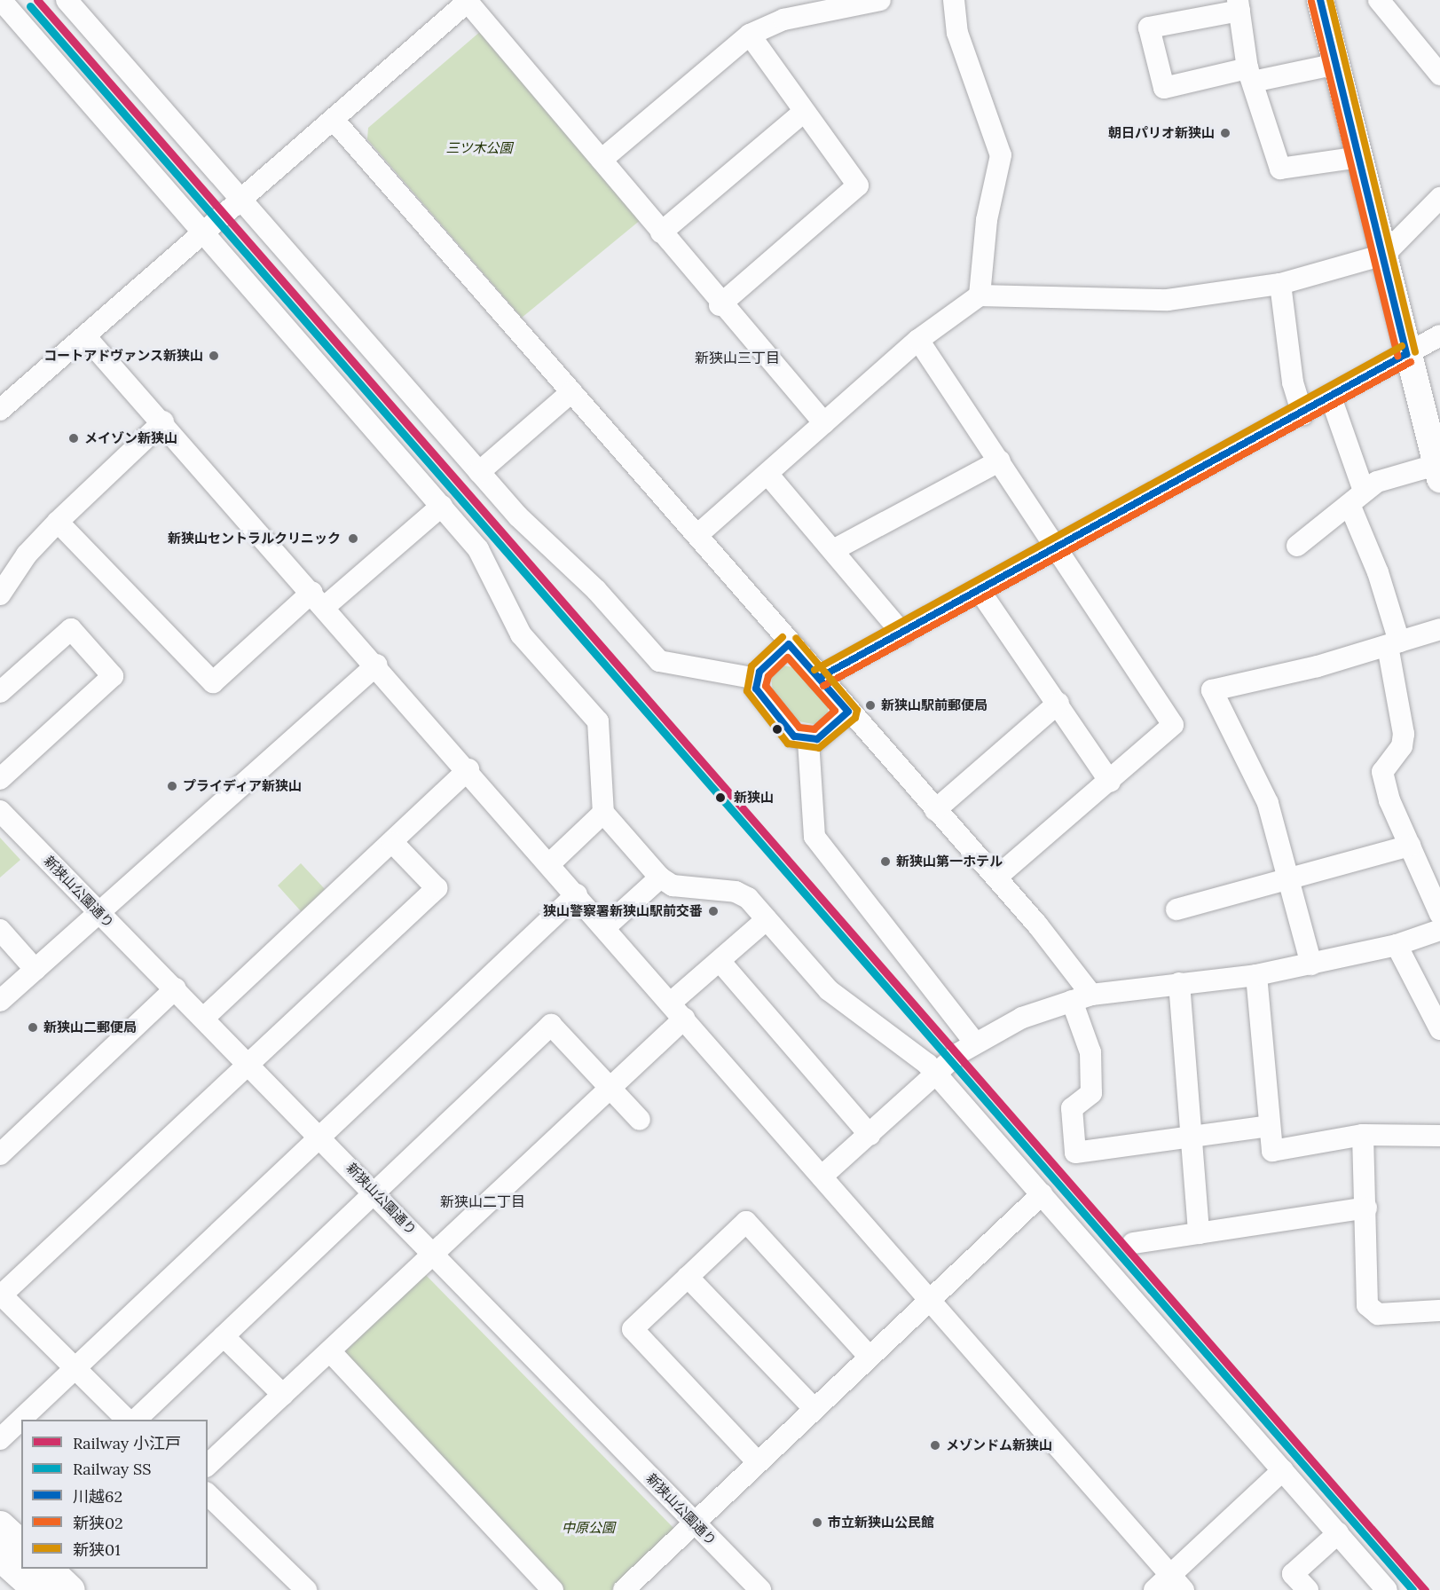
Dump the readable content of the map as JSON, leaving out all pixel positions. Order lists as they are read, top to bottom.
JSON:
{
  "streets": {
    "street": ["新狭山公園通り"]
  },
  "districts": ["新狭山三丁目", "新狭山二丁目"],
  "parks": ["三ツ木公園", "中原公園"],
  "places": [
    "朝日パリオ新狭山",
    "コートアドヴァンス新狭山",
    "メイゾン新狭山",
    "新狭山セントラルクリニック",
    "新狭山駅前郵便局",
    "プライディア新狭山",
    "新狭山",
    "新狭山第一ホテル",
    "狭山警察署新狭山駅前交番",
    "新狭山二郵便局",
    "メゾンドム新狭山",
    "市立新狭山公民館"
  ],
  "lines": [
    "rail line 小江戸",
    "transit line 川越62",
    "transit line 新狭01",
    "transit line 新狭02",
    "rail line SS"
  ],
  "legend": [
    "Railway 小江戸",
    "Railway SS",
    "川越62",
    "新狭02",
    "新狭01"
  ]
}
